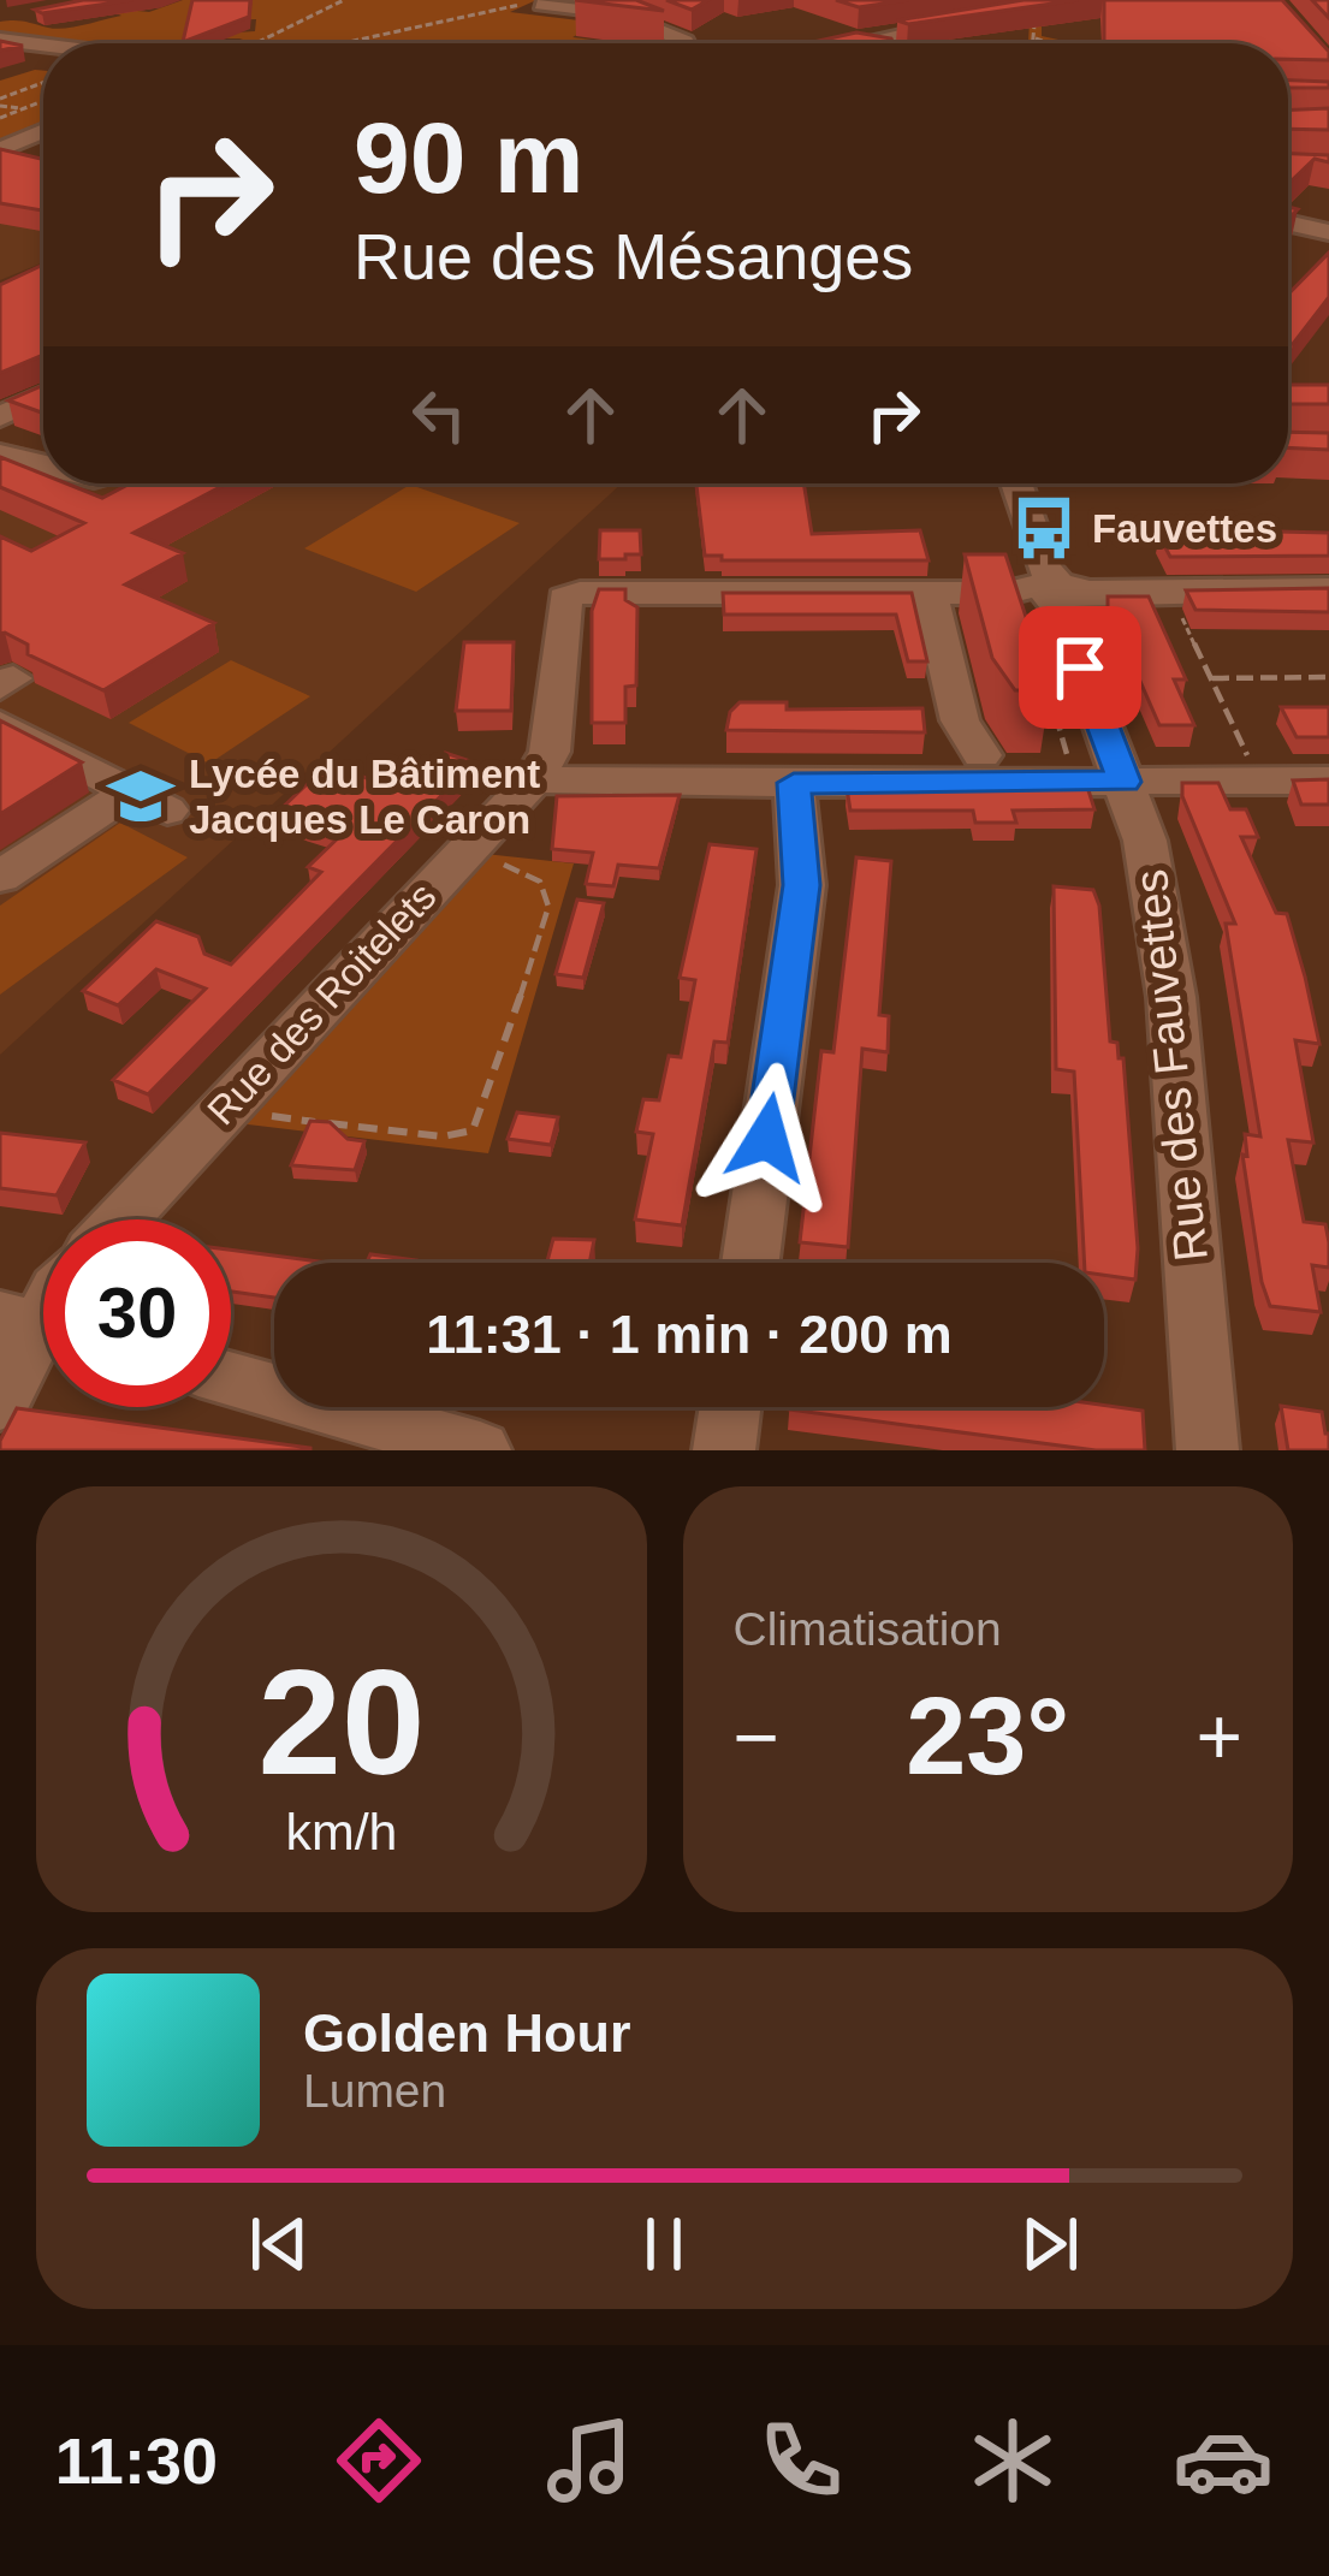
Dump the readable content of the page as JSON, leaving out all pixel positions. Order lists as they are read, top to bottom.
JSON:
{
  "streets": {
    "street": ["Rue des Roitelets", "Rue des Fauvettes"]
  },
  "places": {
    "bus stop": ["Fauvettes"],
    "school or university": ["Lycée du Bâtiment Jacques Le Caron"]
  },
  "page": {
    "turn": ["90 m", "Rue des Mésanges"],
    "limit": "30",
    "trip": "11:31 · 1 min · 200 m",
    "tile": "Climatisation",
    "heat": ["−", "23°", "+"],
    "song": ["Golden Hour", "Lumen"],
    "tabs": "11:30",
    "gauge": ["20", "km/h"]
  }
}
